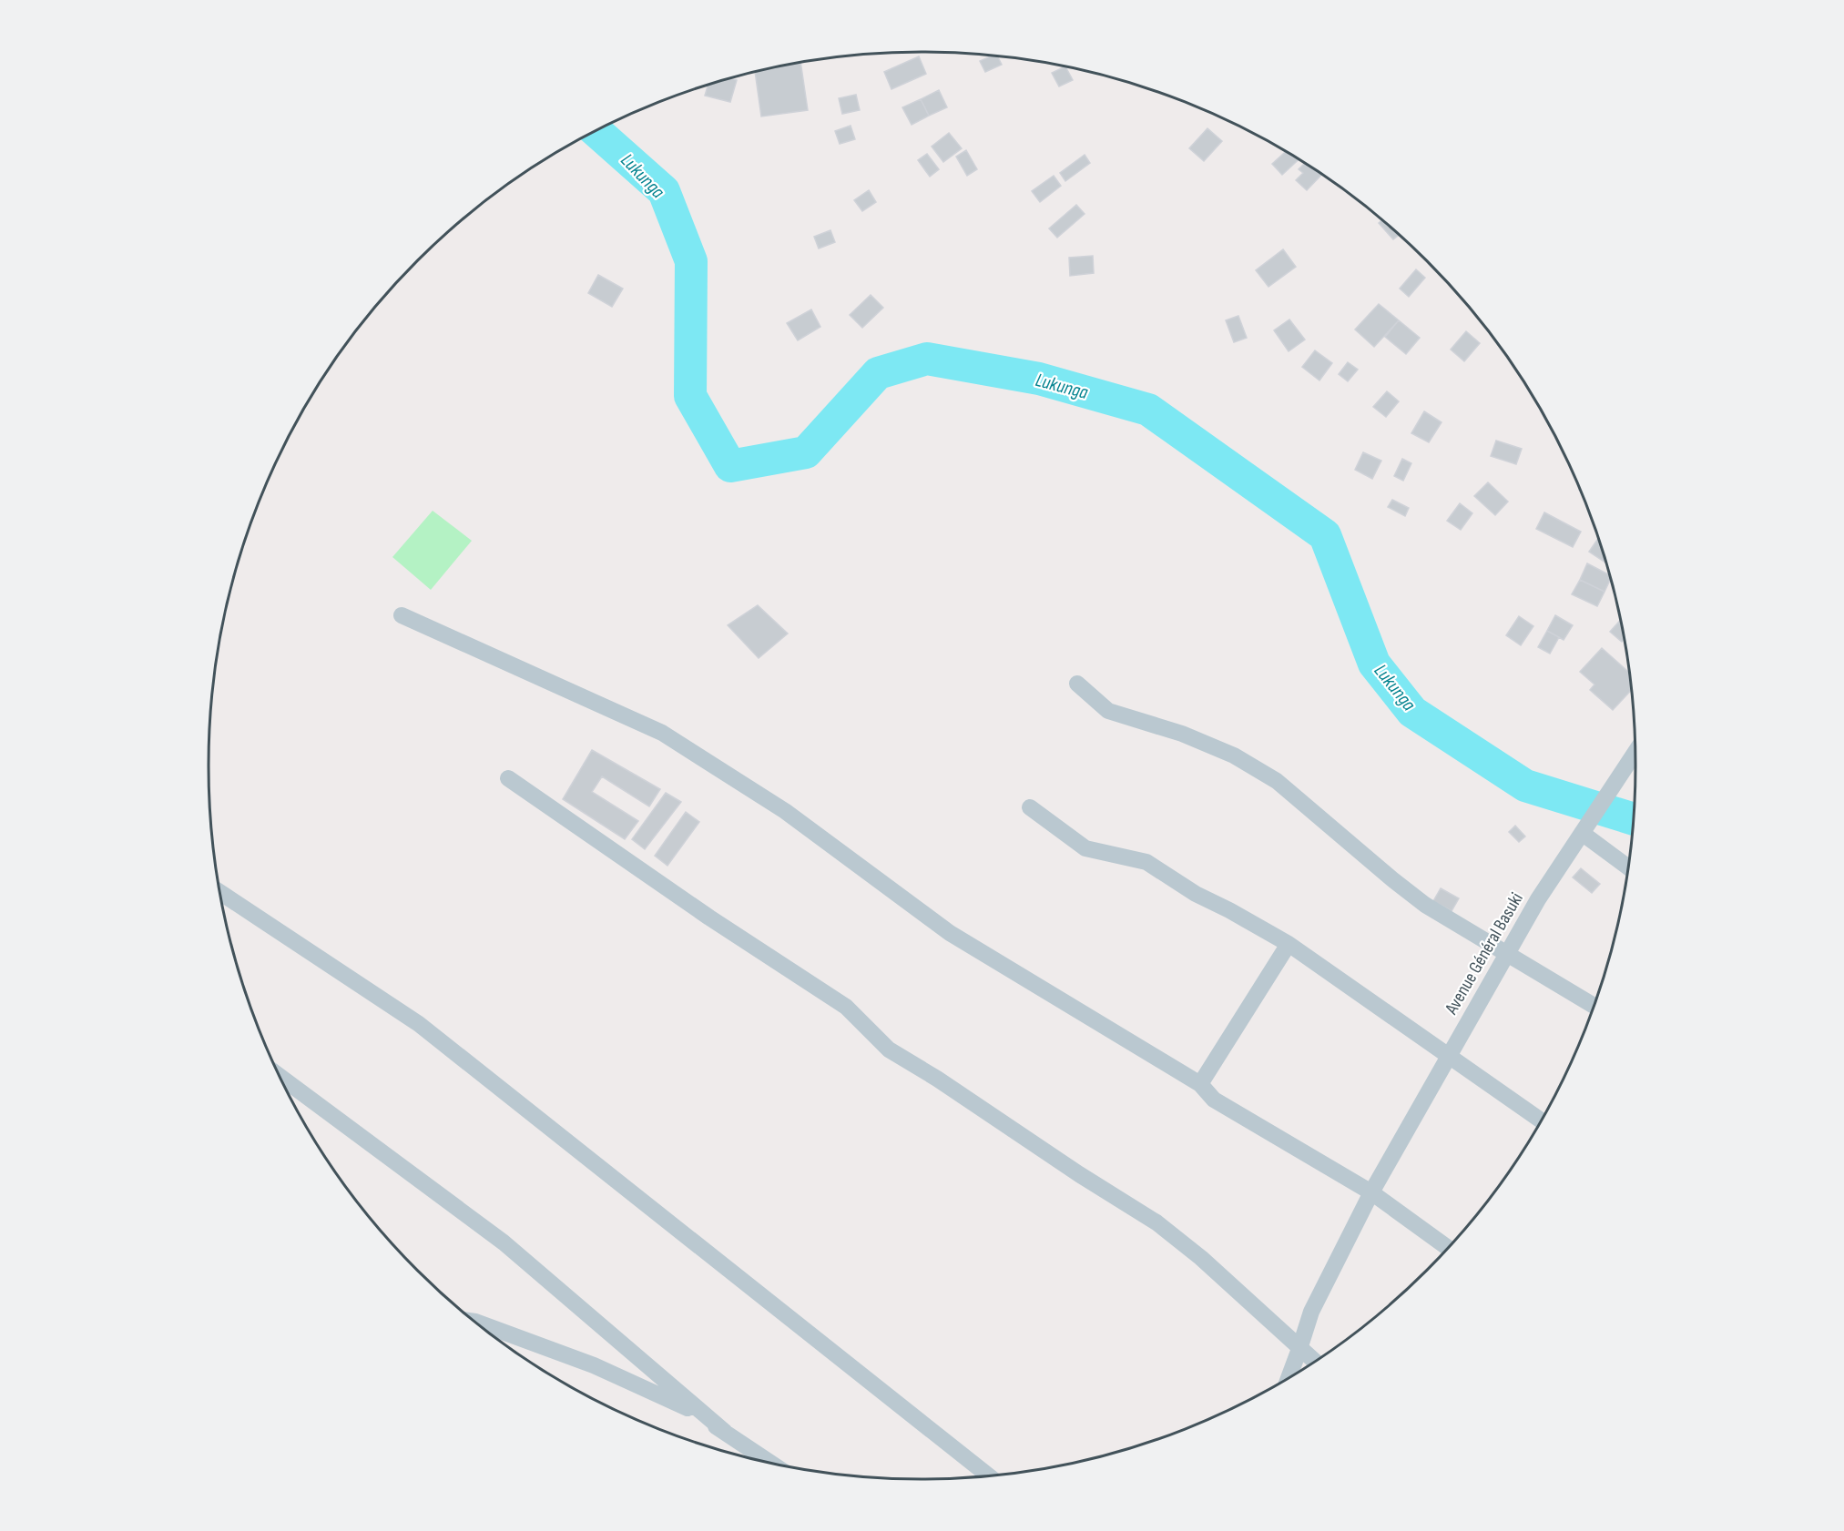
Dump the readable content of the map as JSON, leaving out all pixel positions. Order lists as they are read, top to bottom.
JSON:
{
  "streets": {
    "street": ["Avenue Général Basuki"]
  },
  "water": ["Lukunga"]
}
